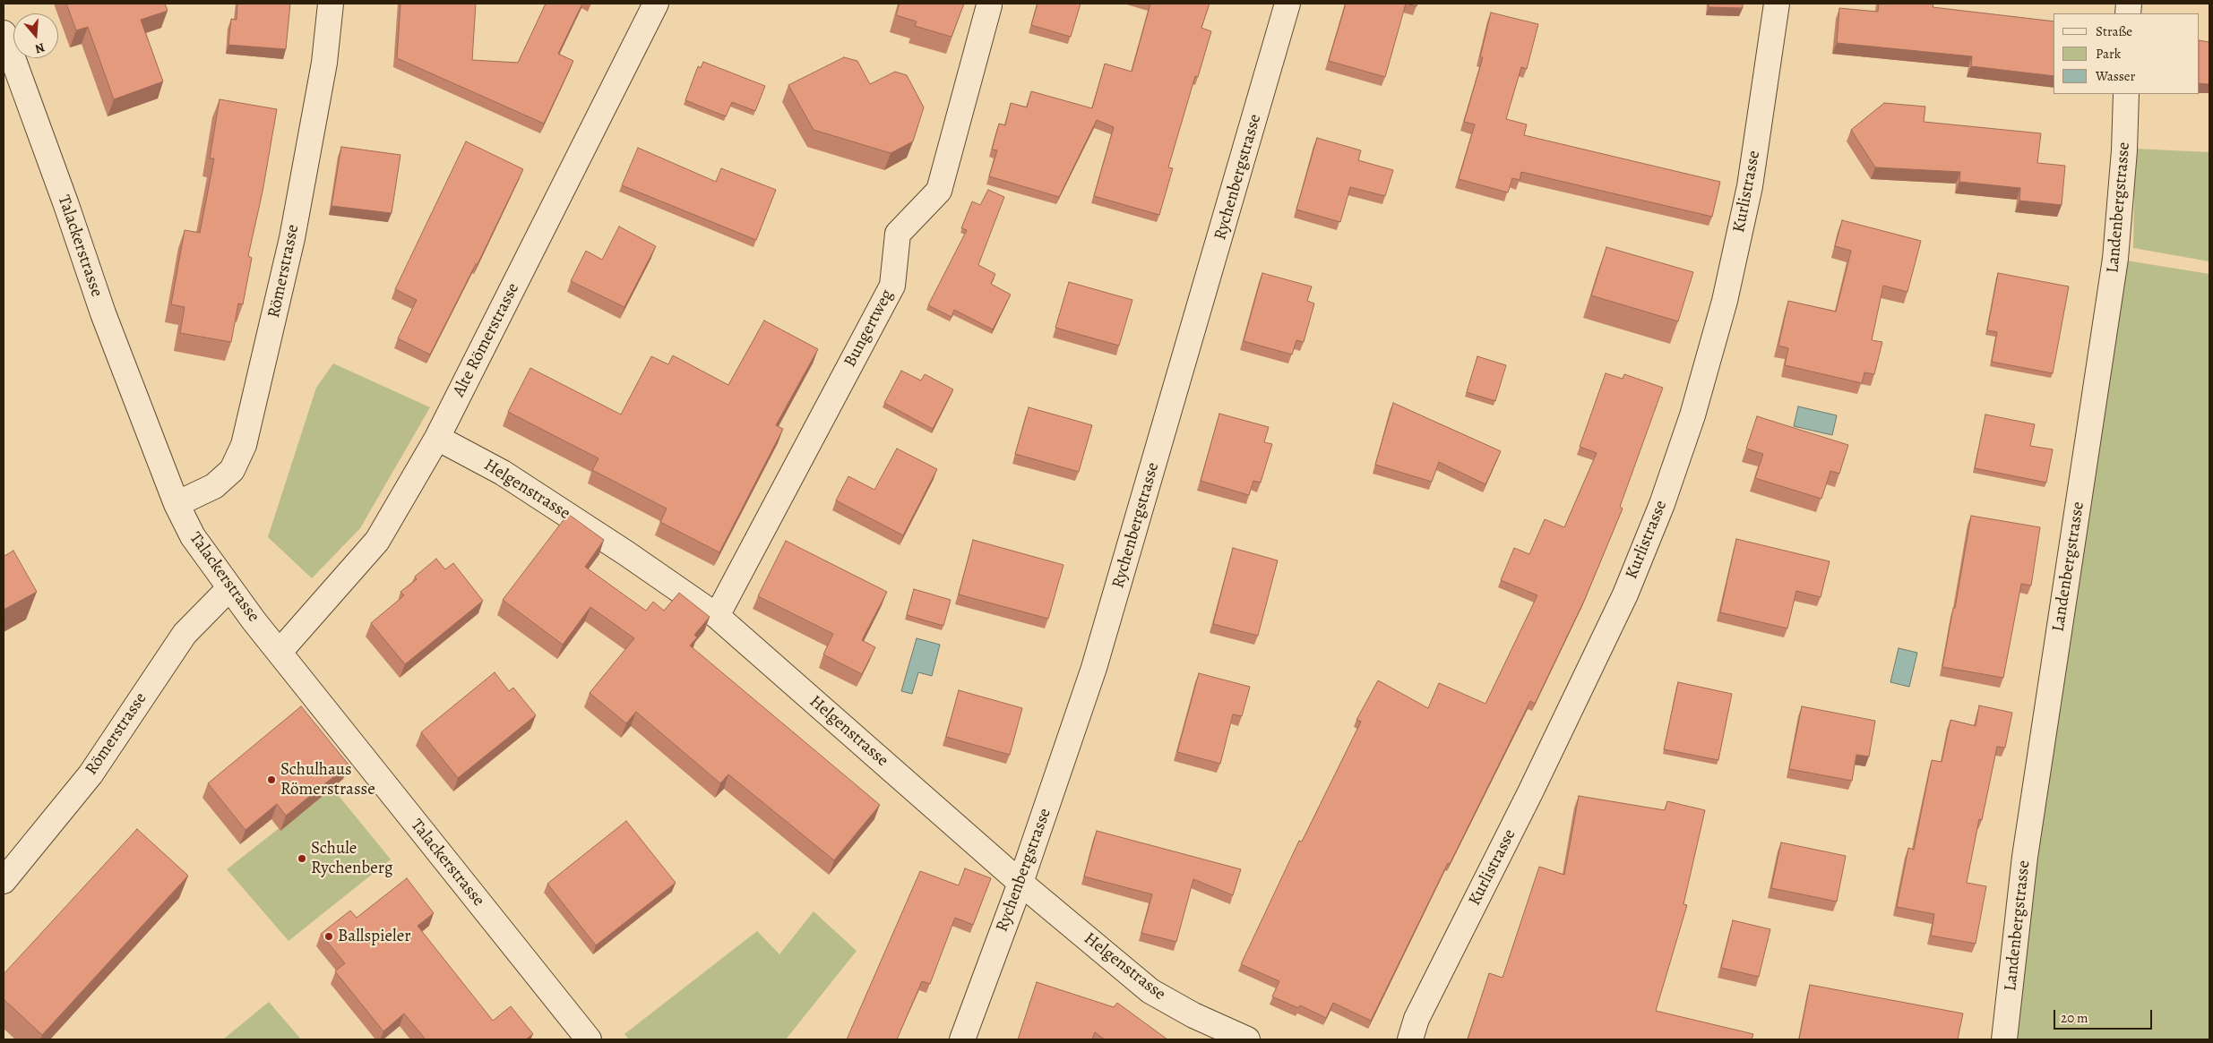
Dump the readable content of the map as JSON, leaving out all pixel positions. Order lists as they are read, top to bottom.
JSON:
{
  "streets": {
    "street": [
      "Rychenbergstrasse",
      "Kurlistrasse",
      "Landenbergstrasse",
      "Talackerstrasse",
      "Römerstrasse",
      "Bungertweg",
      "Alte Römerstrasse",
      "Helgenstrasse"
    ]
  },
  "crossings": [
    ["Rychenbergstrasse", "Helgenstrasse"],
    ["Talackerstrasse", "Römerstrasse"],
    ["Talackerstrasse", "Alte Römerstrasse"],
    ["Bungertweg", "Helgenstrasse"],
    ["Alte Römerstrasse", "Helgenstrasse"]
  ],
  "places": ["Schulhaus Römerstrasse", "Schule Rychenberg", "Ballspieler"],
  "legend": ["Straße", "Park", "Wasser"],
  "scale_bar": "20 m",
  "north": "bottom"
}
